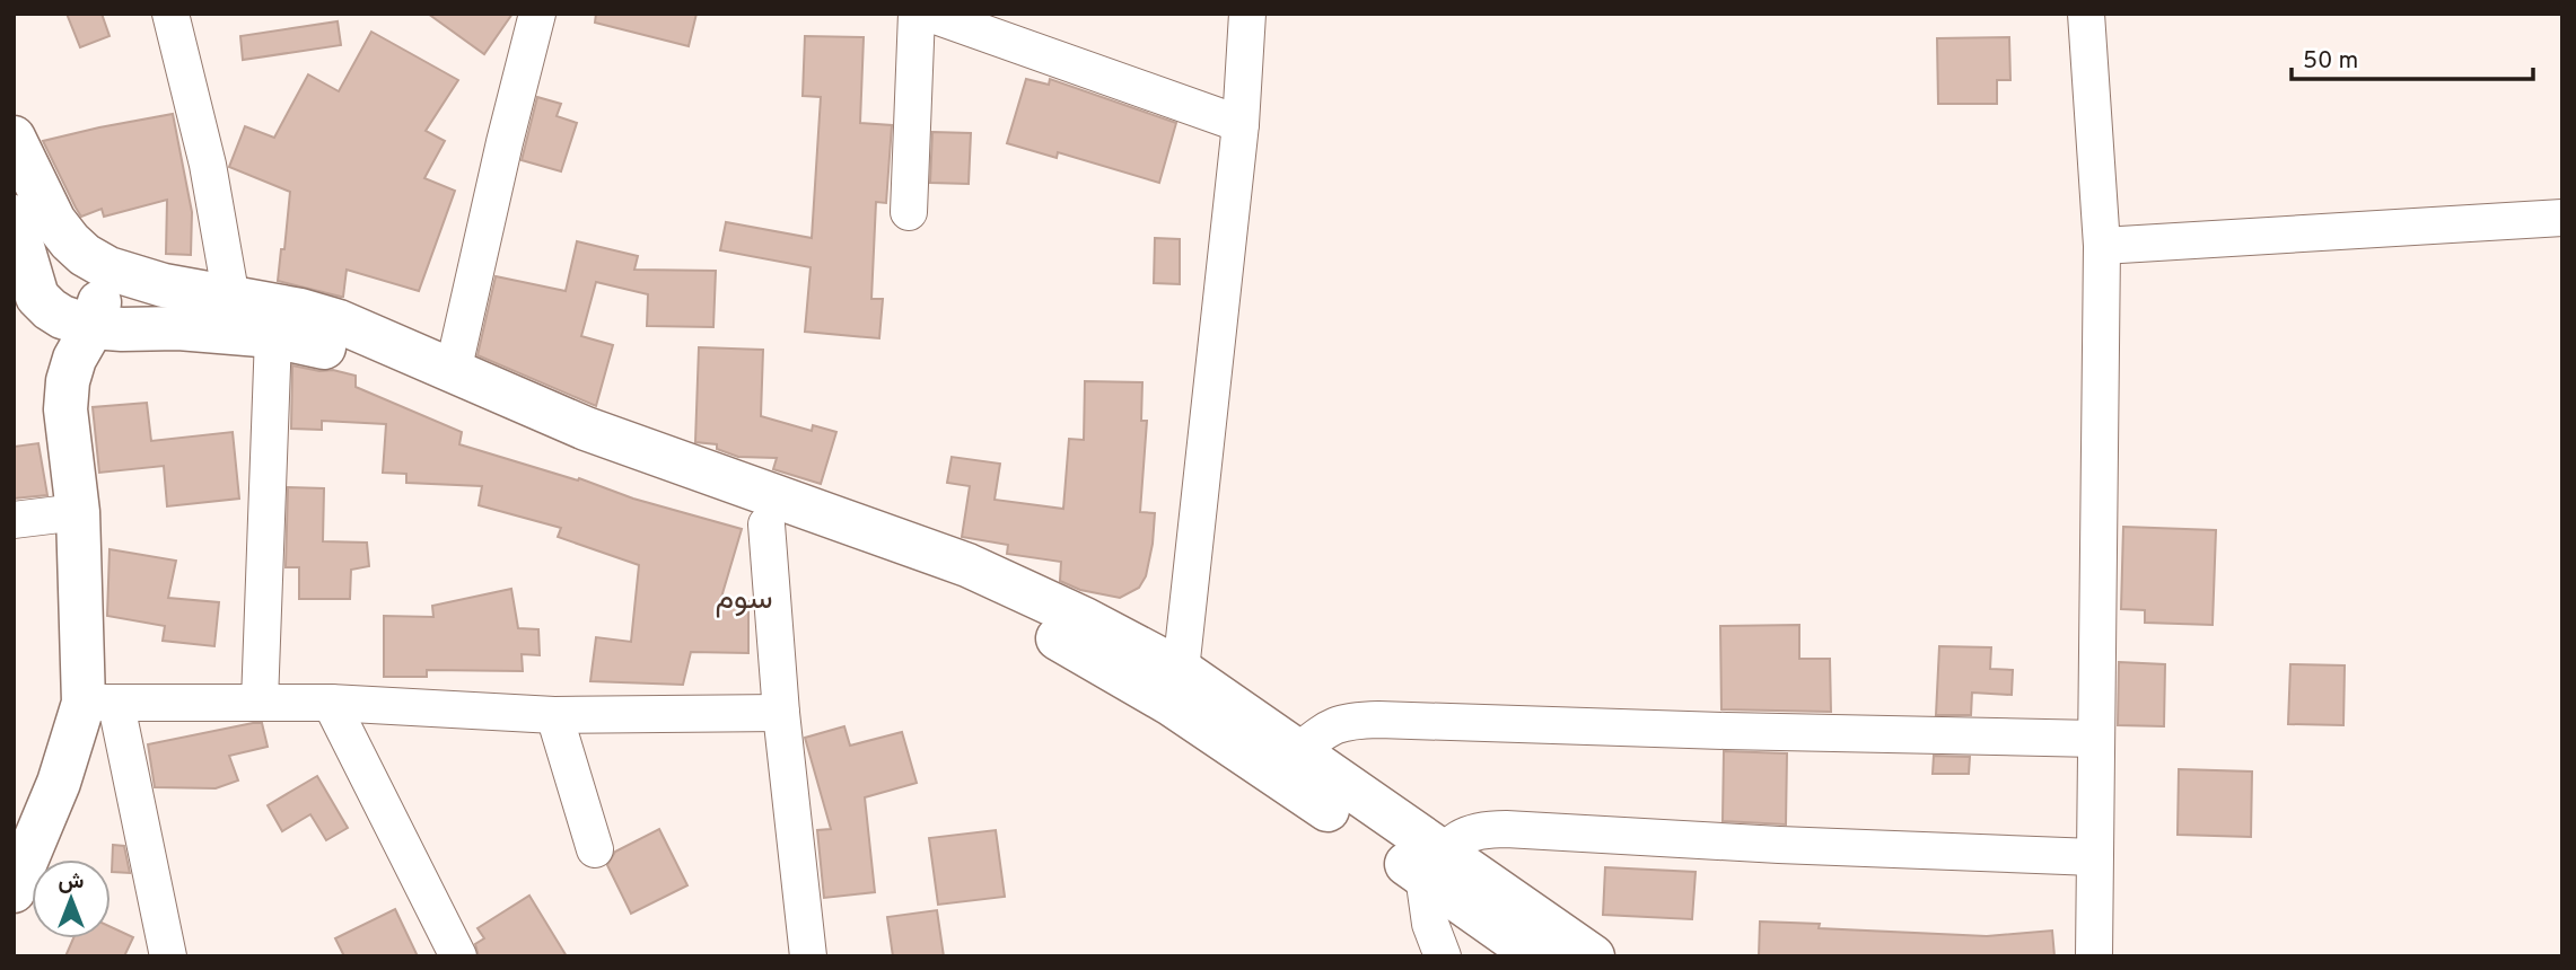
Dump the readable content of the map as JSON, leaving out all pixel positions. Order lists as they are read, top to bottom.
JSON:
{
  "districts": ["سوم"],
  "scale_bar": "50 m",
  "north": "top"
}
